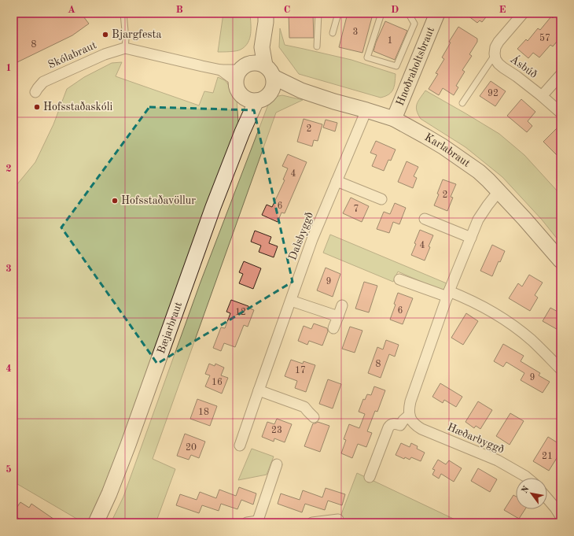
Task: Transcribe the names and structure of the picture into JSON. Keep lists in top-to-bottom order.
{
  "streets": {
    "street": [
      "Skólabraut",
      "Hnoðraholtsbraut",
      "Ásbúð",
      "Karlabraut",
      "Dalsbyggð",
      "Bæjarbraut",
      "Hæðarbyggð"
    ]
  },
  "crossings": [
    ["Hnoðraholtsbraut", "Karlabraut"],
    ["Karlabraut", "Dalsbyggð"],
    ["Karlabraut", "Bæjarbraut"]
  ],
  "places": ["Bjargfesta", "Hofsstaðaskóli", "Hofsstaðavöllur"],
  "house_numbers": [
    "3",
    "57",
    "1",
    "8",
    "92",
    "2",
    "4",
    "2",
    "6",
    "7",
    "4",
    "9",
    "6",
    "12",
    "8",
    "17",
    "9",
    "16",
    "18",
    "23",
    "20",
    "21"
  ],
  "north": "top left",
  "grid": {
    "columns": [
      "A",
      "B",
      "C",
      "D",
      "E"
    ],
    "rows": [
      "1",
      "2",
      "3",
      "4",
      "5"
    ]
  }
}
